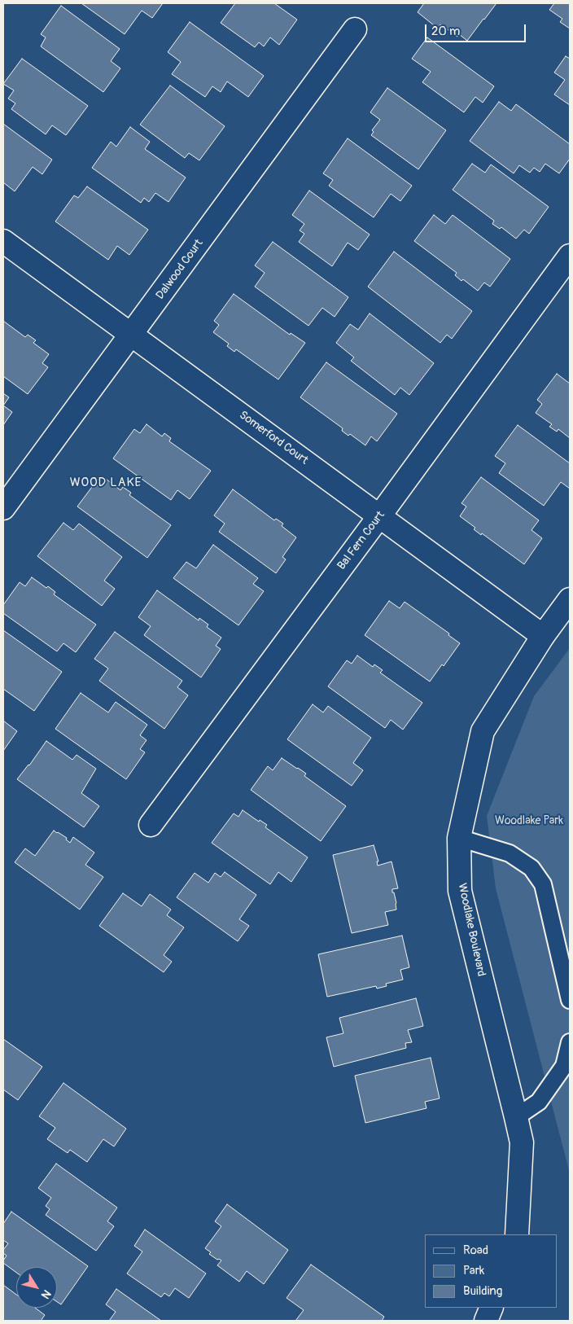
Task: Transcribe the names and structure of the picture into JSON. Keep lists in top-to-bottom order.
{
  "streets": {
    "street": [
      "Dalwood Court",
      "Somerford Court",
      "Bal Fern Court",
      "Woodlake Boulevard"
    ]
  },
  "crossings": [
    ["Dalwood Court", "Somerford Court"],
    ["Somerford Court", "Bal Fern Court"],
    ["Somerford Court", "Woodlake Boulevard"]
  ],
  "districts": ["WOOD LAKE"],
  "parks": ["Woodlake Park"],
  "legend": ["Road", "Park", "Building"],
  "scale_bar": "20 m",
  "north": "bottom right"
}
